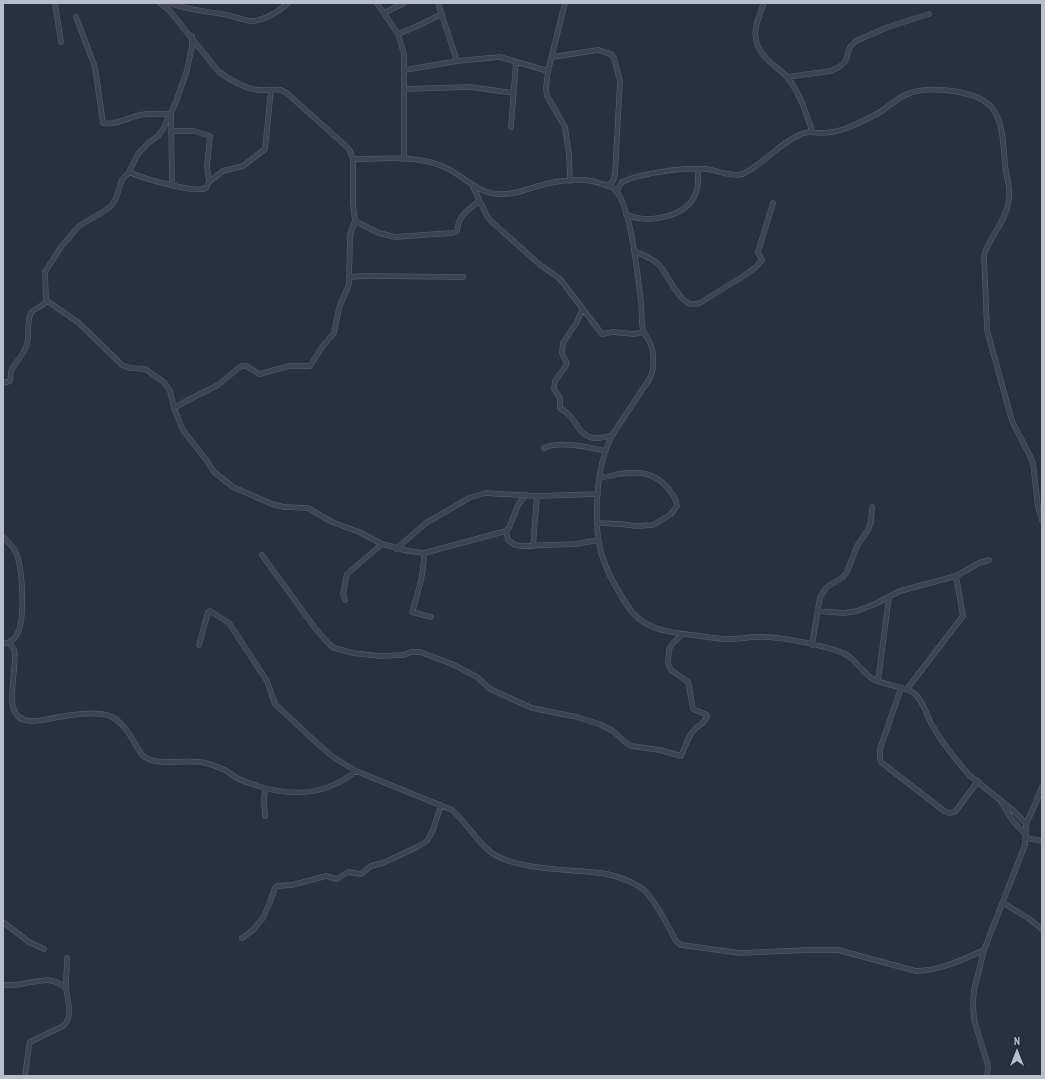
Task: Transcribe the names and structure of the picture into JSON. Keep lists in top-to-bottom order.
{
  "north": "top"
}
